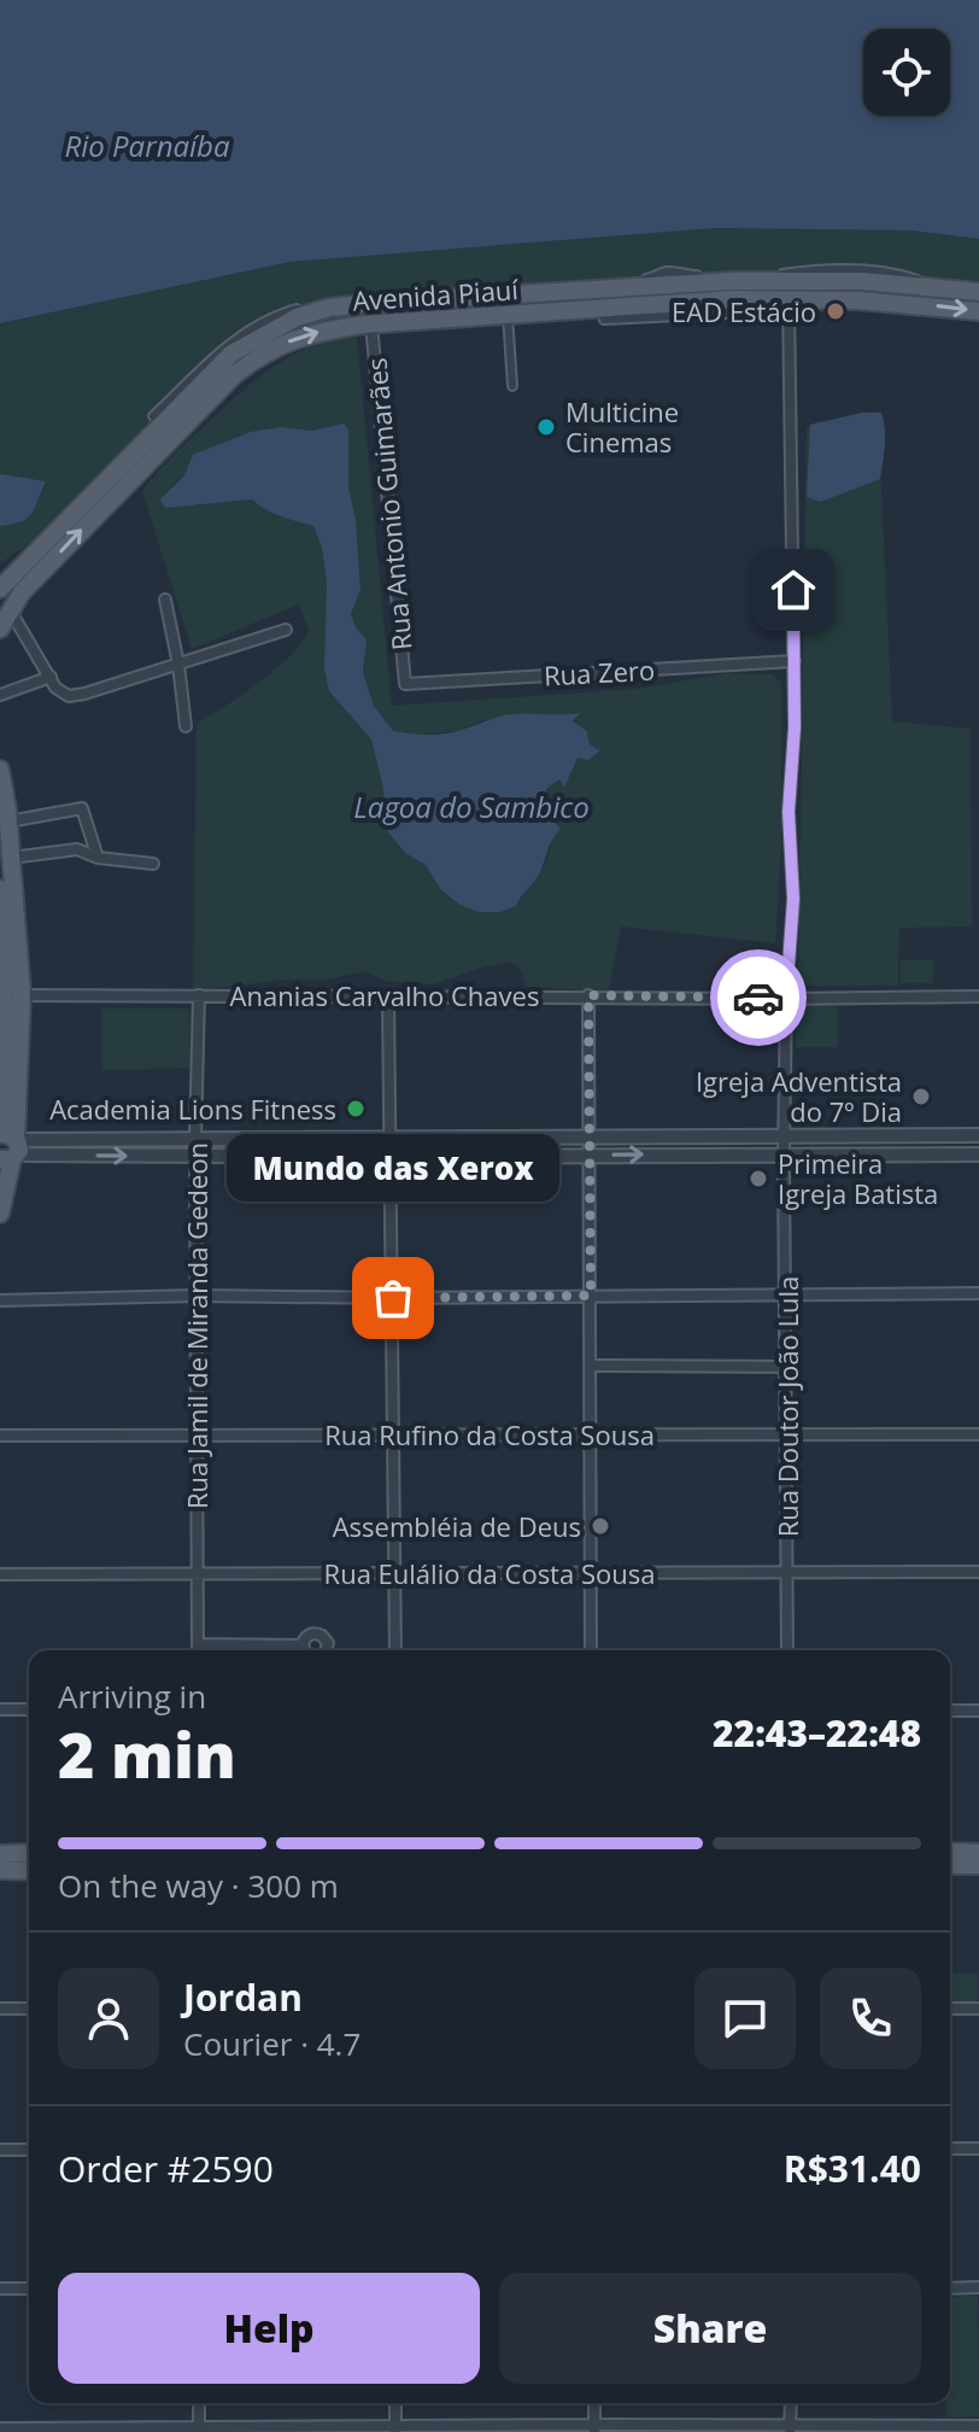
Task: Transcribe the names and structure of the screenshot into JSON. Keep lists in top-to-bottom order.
{
  "streets": {
    "main road": ["Avenida Piauí"],
    "street": [
      "Rua Antonio Guimarães",
      "Rua Zero",
      "Ananias Carvalho Chaves",
      "Rua Jamil de Miranda Gedeon",
      "Rua Doutor João Lula",
      "Rua Rufino da Costa Sousa",
      "Rua Eulálio da Costa Sousa"
    ]
  },
  "crossings": [
    ["Avenida Piauí", "Rua Antonio Guimarães"],
    ["Rua Antonio Guimarães", "Rua Zero"],
    ["Ananias Carvalho Chaves", "Rua Jamil de Miranda Gedeon"],
    ["Rua Jamil de Miranda Gedeon", "Rua Rufino da Costa Sousa"],
    ["Rua Jamil de Miranda Gedeon", "Rua Eulálio da Costa Sousa"],
    ["Rua Doutor João Lula", "Rua Rufino da Costa Sousa"],
    ["Rua Doutor João Lula", "Rua Eulálio da Costa Sousa"]
  ],
  "water": ["Rio Parnaíba", "Lagoa do Sambico"],
  "places": [
    "EAD Estácio",
    "Multicine Cinemas",
    "Igreja Adventista do 7º Dia",
    "Academia Lions Fitness",
    "Primeira Igreja Batista",
    "Mundo das Xerox",
    "Assembléia de Deus"
  ],
  "page": {
    "bubble": "Mundo das Xerox",
    "heading": ["2 min", "Arriving in", "22:43–22:48"],
    "panel": [
      "Jordan",
      "Courier · 4.7",
      "Order #2590",
      "R$31.40"
    ],
    "bar": "On the way · 300 m",
    "buttons": ["Help", "Share"]
  }
}
